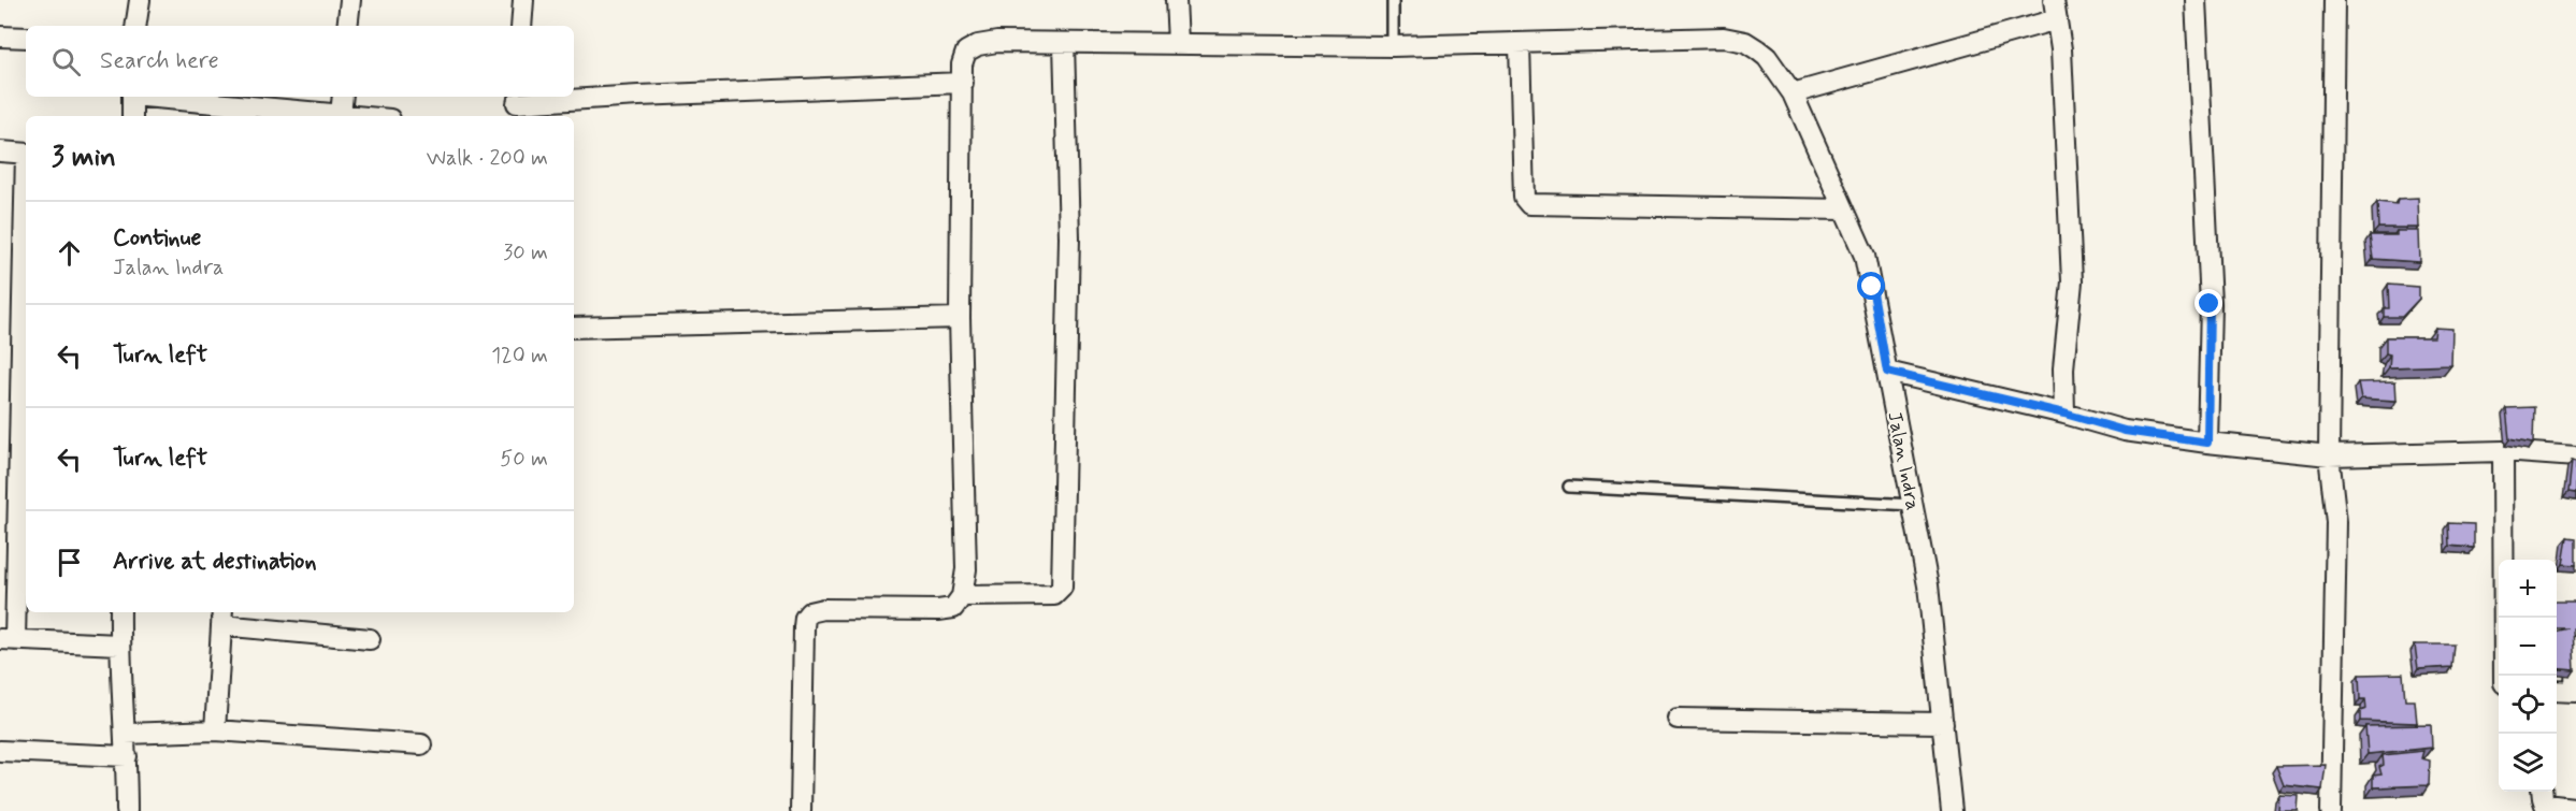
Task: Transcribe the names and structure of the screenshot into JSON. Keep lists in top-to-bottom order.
{
  "streets": {
    "street": ["Jalan Indra"]
  },
  "page": {
    "search": "Search here",
    "heading": ["3 min", "Walk · 200 m"],
    "list": [
      ["Continue", "Jalan Indra", "30 m"],
      ["Turn left", "120 m"],
      ["Turn left", "50 m"],
      "Arrive at destination"
    ],
    "map_buttons": ["+", "−"]
  }
}
